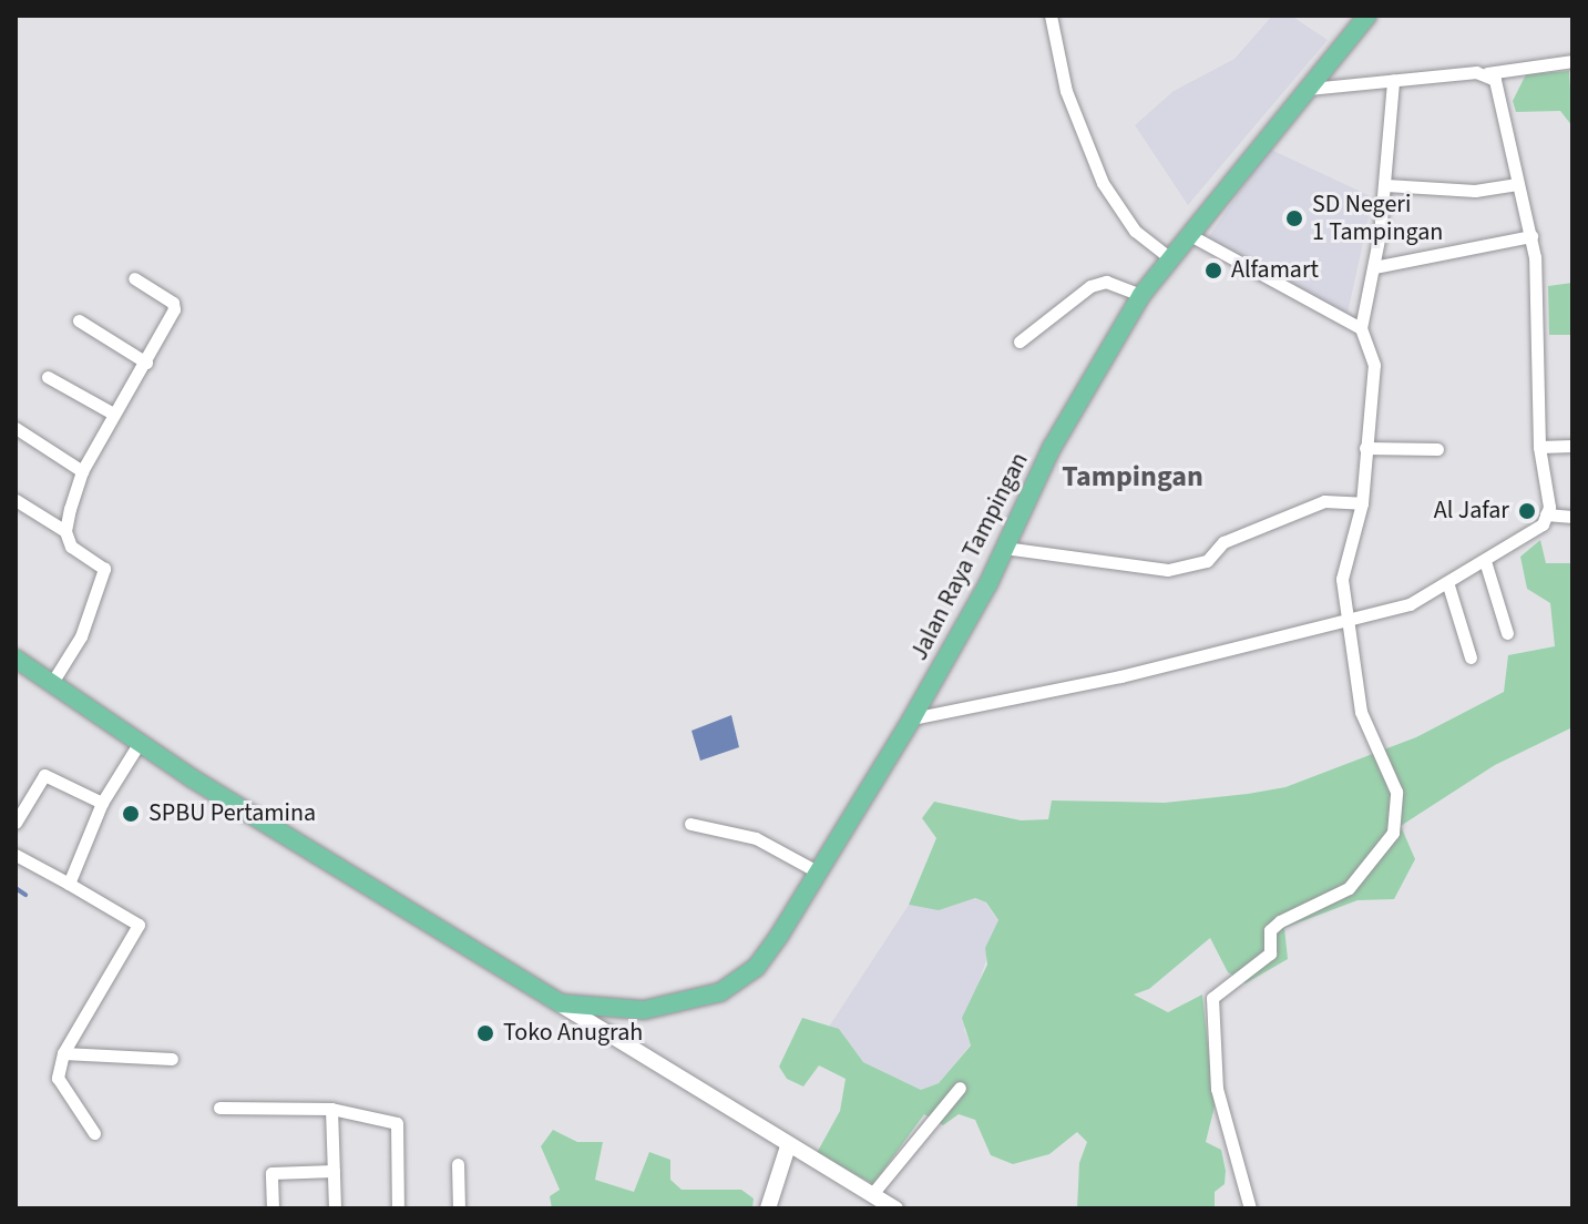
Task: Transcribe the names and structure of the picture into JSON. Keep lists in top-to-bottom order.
{
  "streets": {
    "main road": ["Jalan Raya Tampingan"]
  },
  "districts": ["Tampingan"],
  "places": [
    "SD Negeri 1 Tampingan",
    "Alfamart",
    "Al Jafar",
    "SPBU Pertamina",
    "Toko Anugrah"
  ]
}
